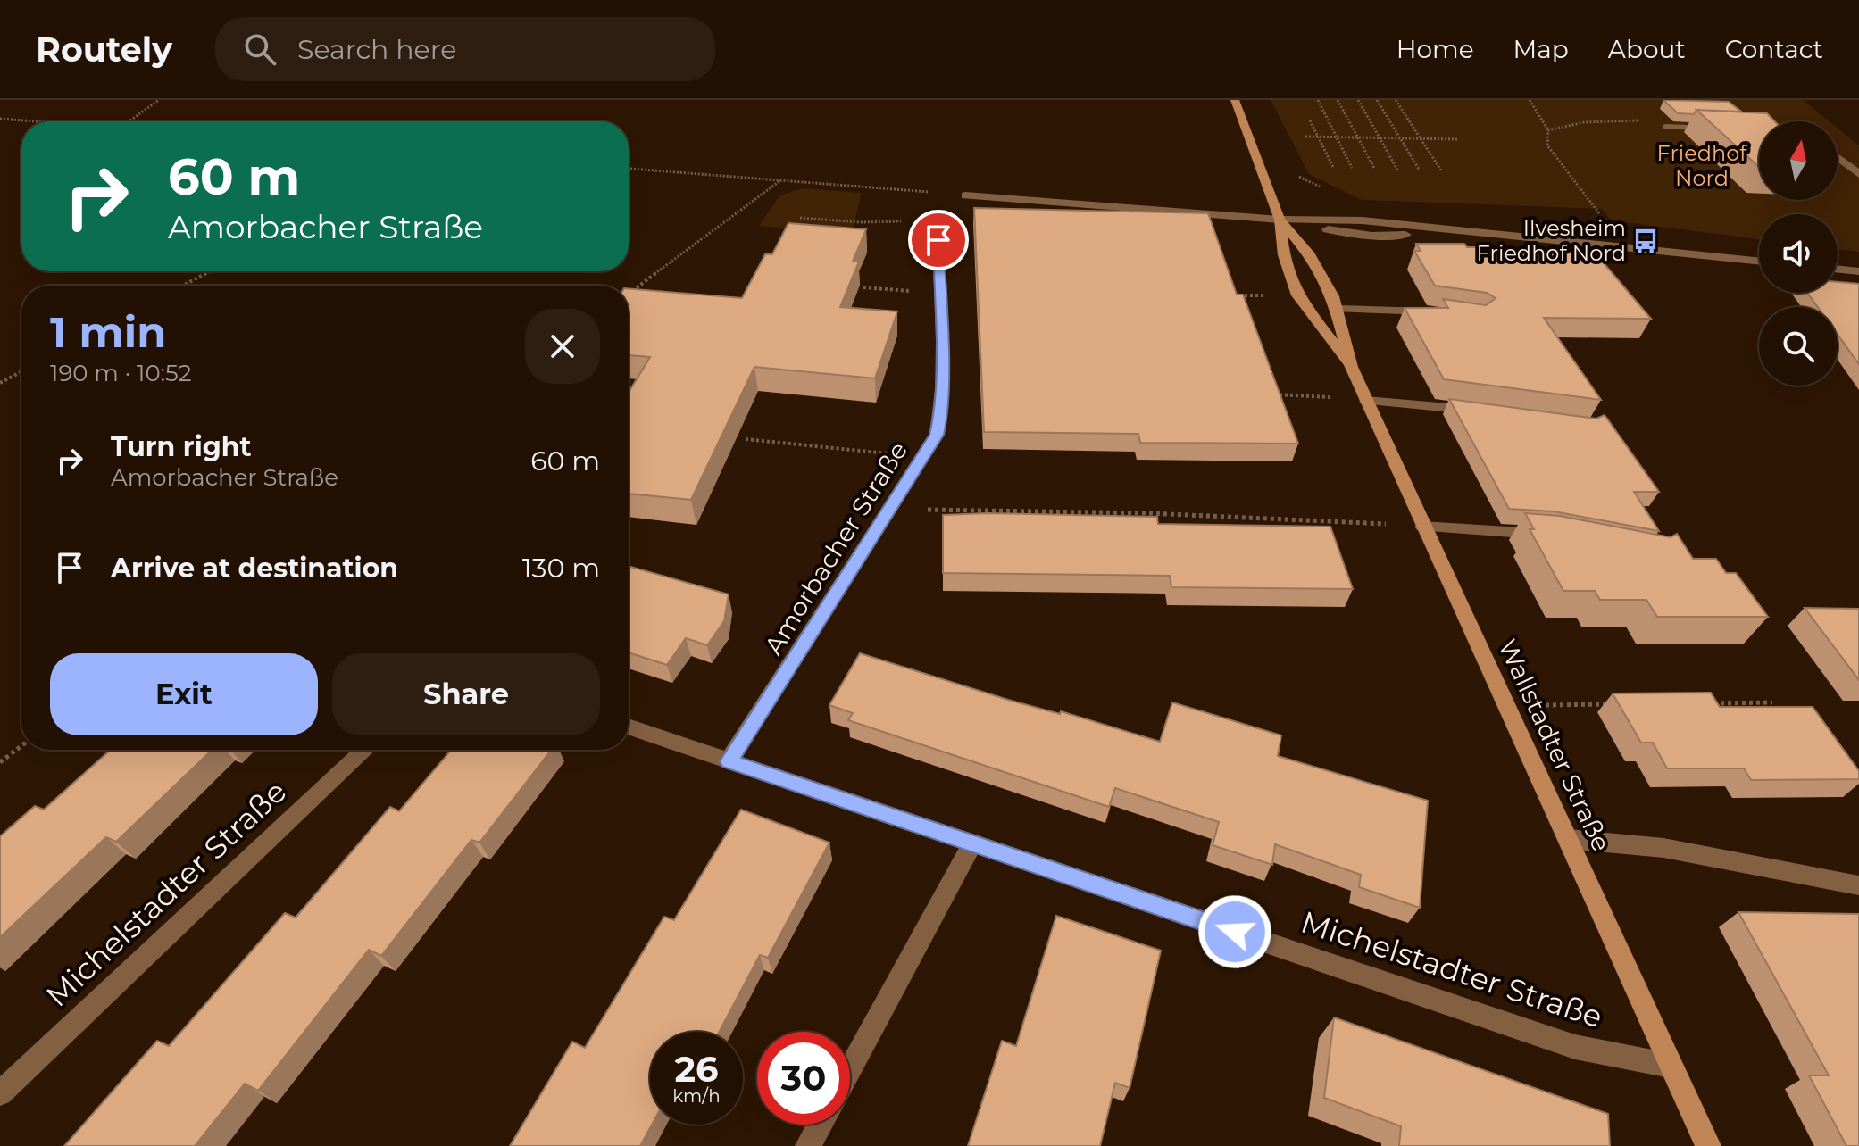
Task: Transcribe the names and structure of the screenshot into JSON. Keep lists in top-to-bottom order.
{
  "streets": {
    "main road": ["Wallstadter Straße"],
    "street": ["Amorbacher Straße", "Michelstadter Straße"]
  },
  "crossings": [
    ["Amorbacher Straße", "Michelstadter Straße"],
    ["Wallstadter Straße", "Michelstadter Straße"]
  ],
  "parks": ["Friedhof Nord"],
  "places": {
    "bus stop": ["Ilvesheim Friedhof Nord"]
  },
  "north": "top",
  "page": {
    "header": "Routely",
    "search": "Search here",
    "nav": [
      "Home",
      "Map",
      "About",
      "Contact"
    ],
    "turn": ["60 m", "Amorbacher Straße"],
    "heading": ["1 min", "190 m · 10:52"],
    "list": [
      {
        "name": "Turn right",
        "note": "Amorbacher Straße",
        "value": "60 m"
      },
      {
        "name": "Arrive at destination",
        "value": "130 m"
      }
    ],
    "buttons": ["Exit", "Share"],
    "speed": "26 km/h",
    "limit": "30"
  }
}
